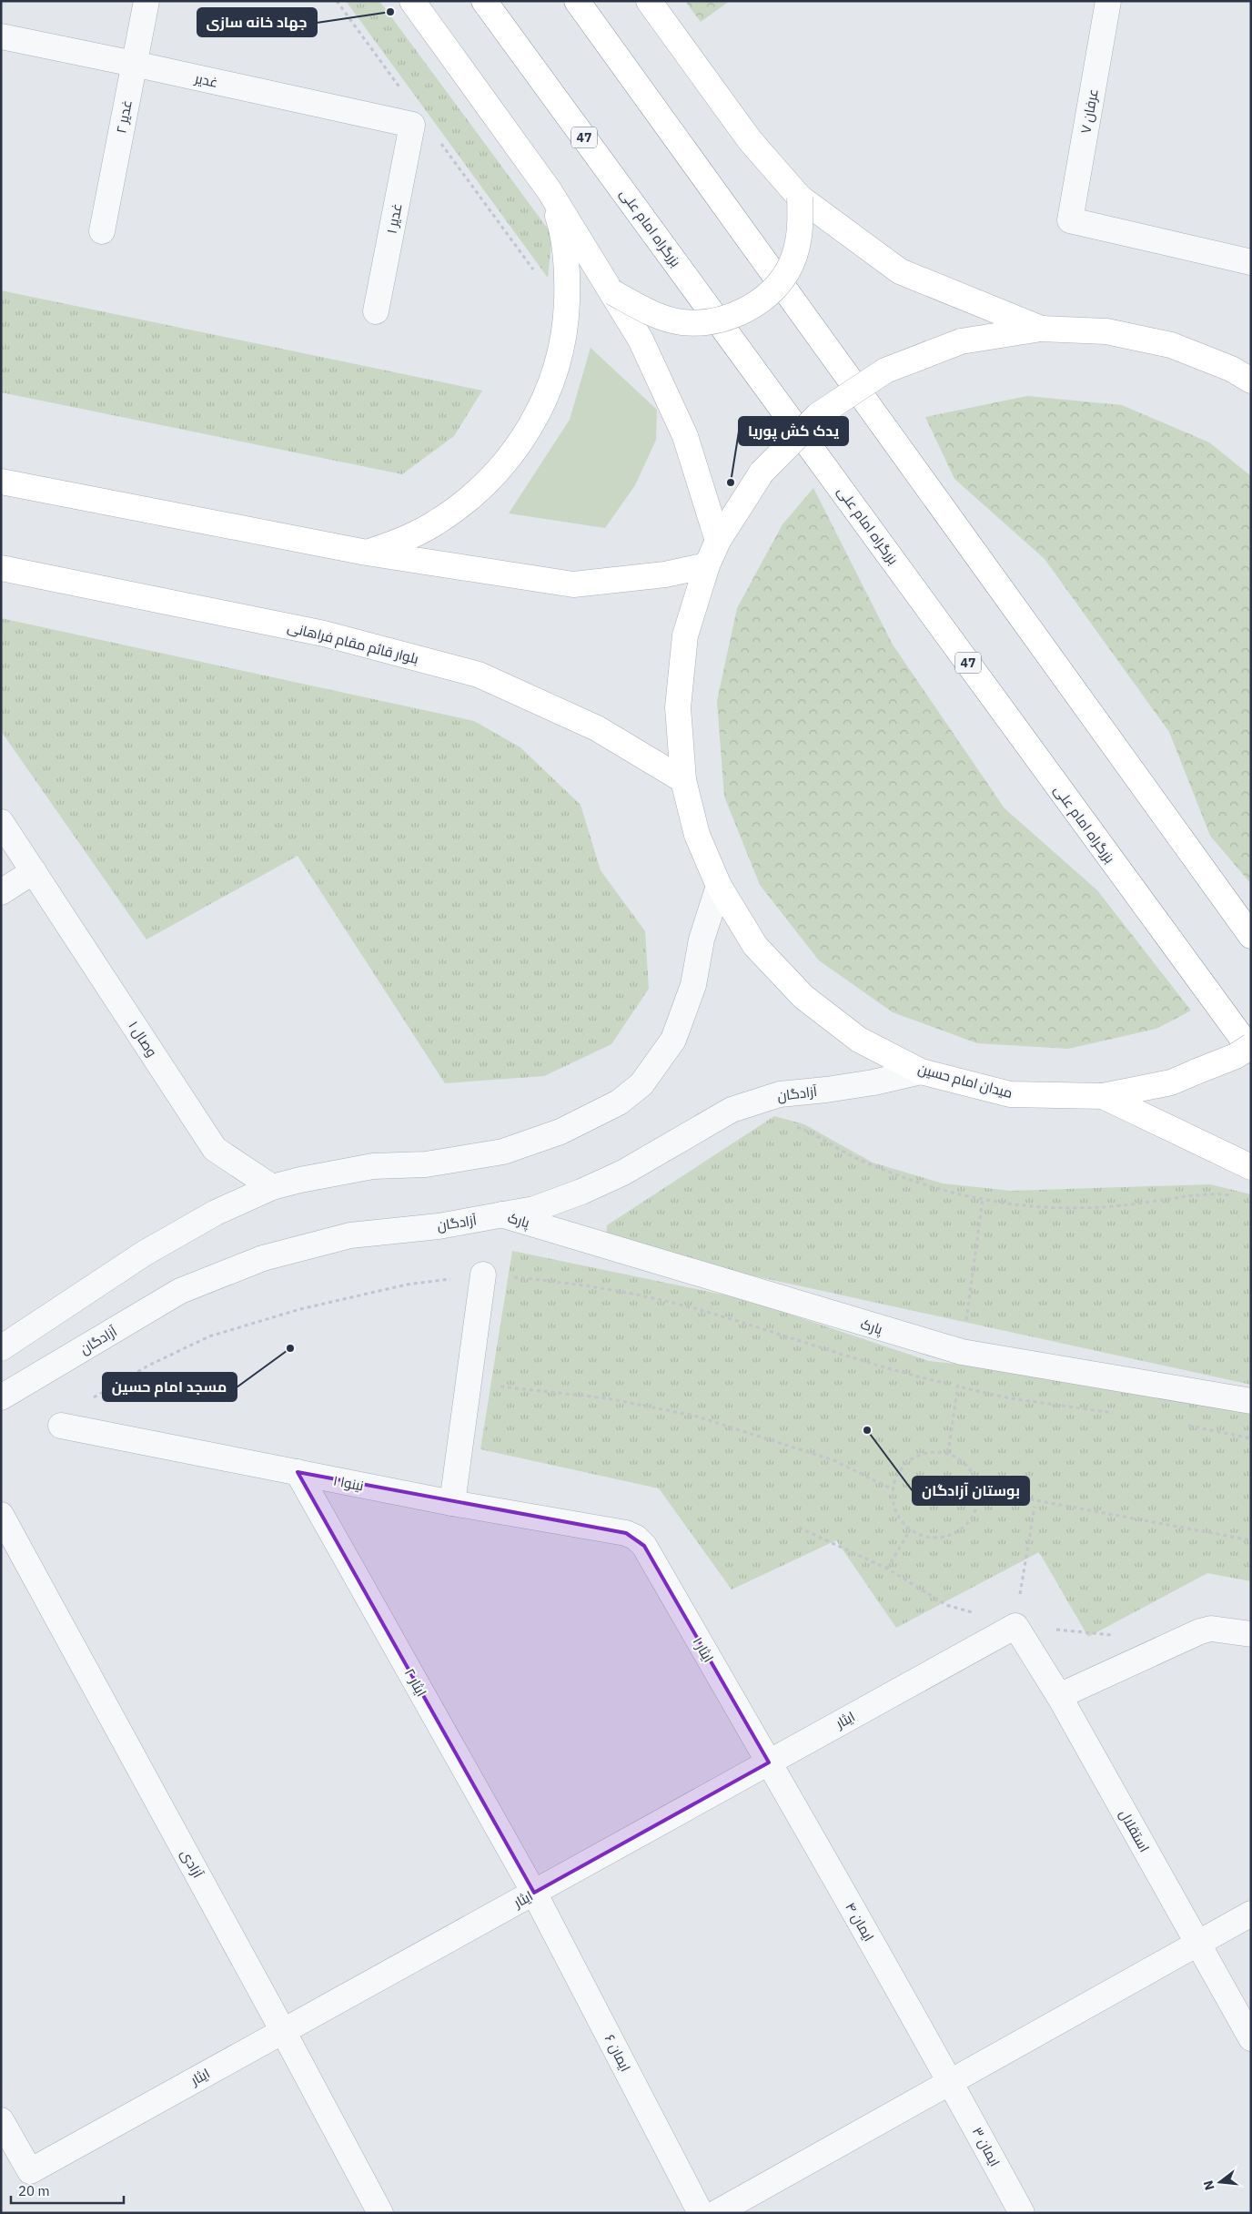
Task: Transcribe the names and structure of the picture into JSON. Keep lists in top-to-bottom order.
{
  "streets": {
    "main road": [
      "47",
      "بزرگراه امام علی",
      "بلوار قائم مقام فراهانی",
      "میدان امام حسین"
    ],
    "street": [
      "غدیر",
      "عرفان ۷",
      "غدیر ۲",
      "غدیر ۱",
      "وصال ۱",
      "آزادگان",
      "پارک",
      "نینوا ۱",
      "ایثار ۱",
      "ایثار ۲",
      "ایثار",
      "استقلال",
      "آزادی",
      "ایمان ۴",
      "ایمان ۶",
      "ایمان ۳"
    ]
  },
  "crossings": [
    ["غدیر", "غدیر ۲"],
    ["غدیر", "غدیر ۱"],
    ["بلوار قائم مقام فراهانی", "میدان امام حسین"],
    ["میدان امام حسین", "آزادگان"],
    ["آزادگان", "پارک"],
    ["نینوا ۱", "ایثار ۱"],
    ["نینوا ۱", "ایثار ۲"],
    ["ایثار ۱", "ایثار"],
    ["ایثار ۱", "ایمان ۴"],
    ["ایثار ۲", "ایثار"],
    ["ایثار ۲", "ایمان ۶"],
    ["ایثار", "استقلال"],
    ["ایثار", "آزادی"],
    ["ایثار", "ایمان ۴"],
    ["ایثار", "ایمان ۶"],
    ["ایمان ۴", "ایمان ۳"]
  ],
  "places": [
    "جهاد خانه سازی",
    "یدک کش پوریا",
    "مسجد امام حسین",
    "بوستان آزادگان"
  ],
  "scale_bar": "20 m",
  "north": "left"
}
